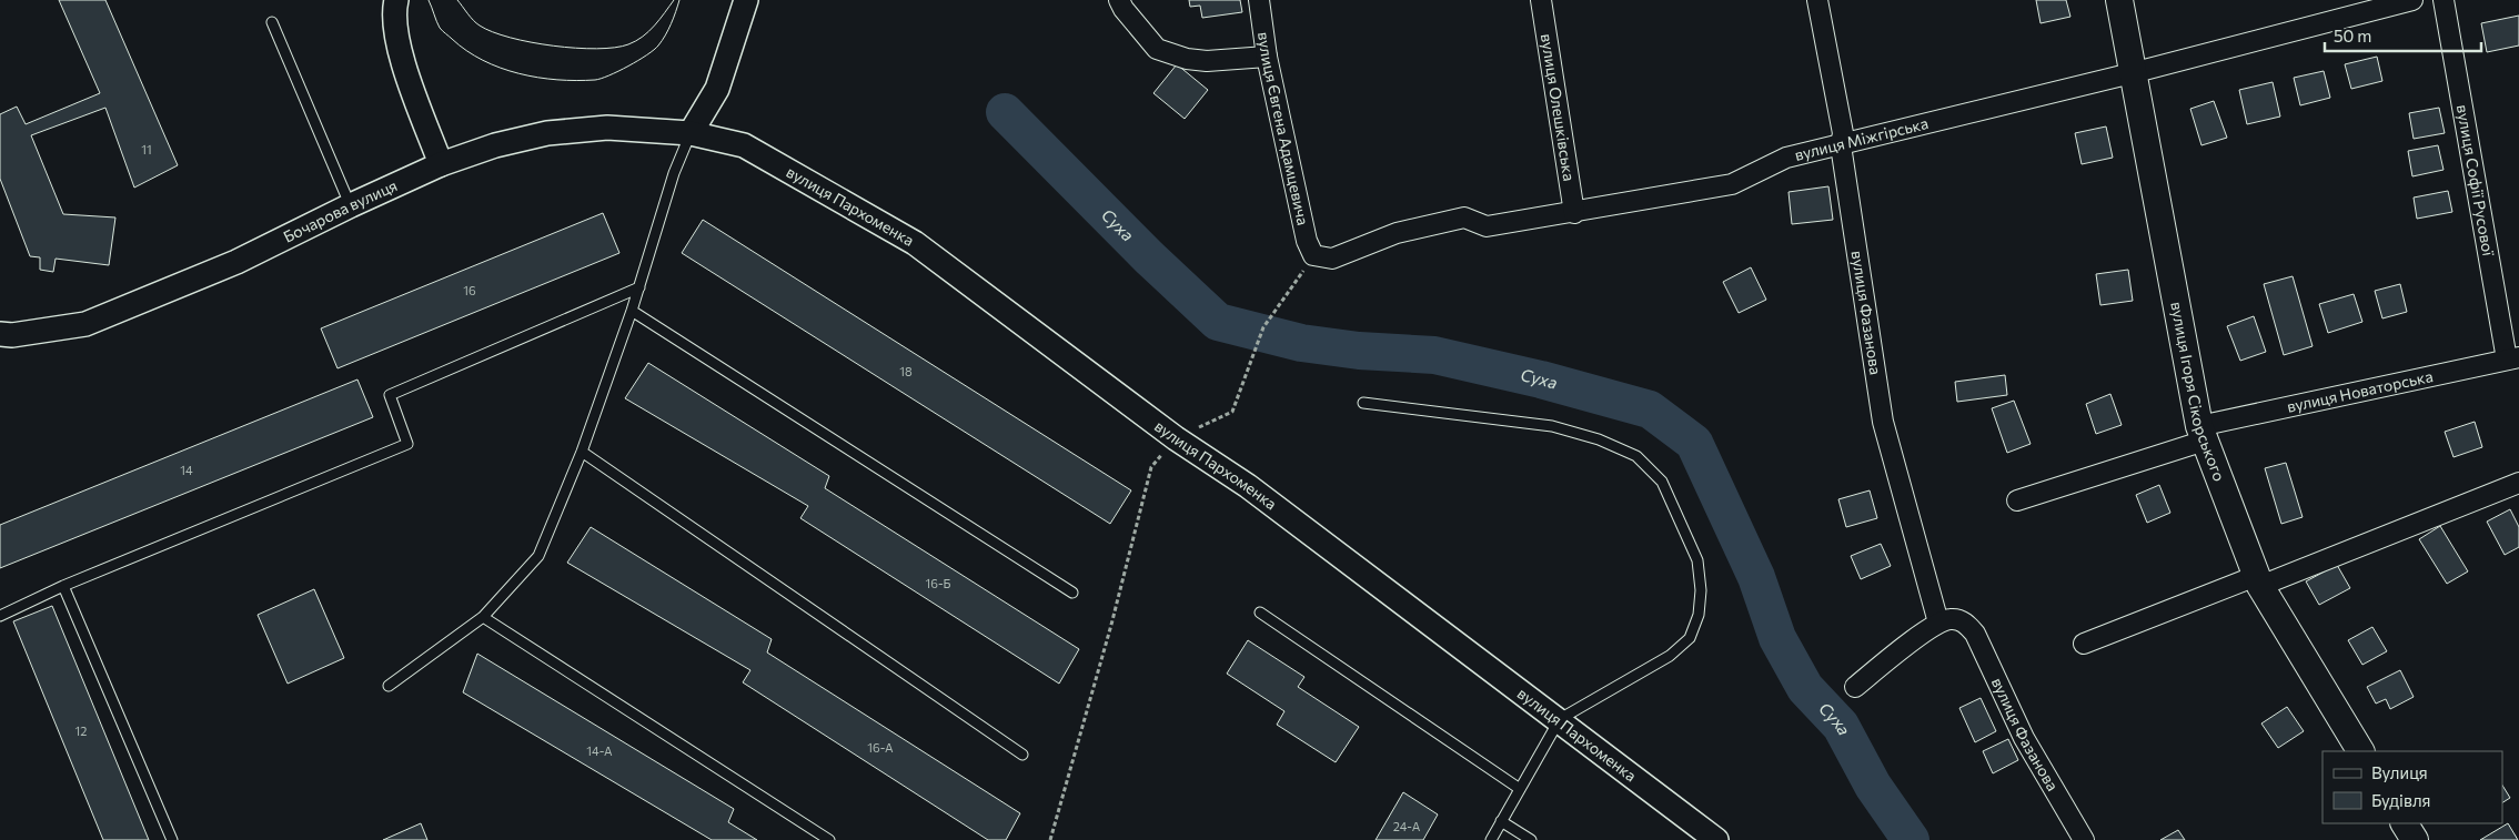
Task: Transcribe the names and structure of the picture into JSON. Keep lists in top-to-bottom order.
{
  "streets": {
    "main road": ["вулиця Ігоря Сікорського"],
    "street": [
      "вулиця Олешківська",
      "вулиця Євгена Адамцевича",
      "вулиця Міжгірська",
      "вулиця Софії Русової",
      "вулиця Пархоменка",
      "Бочарова вулиця",
      "вулиця Фазанова",
      "вулиця Новаторська"
    ]
  },
  "crossings": [
    ["вулиця Олешківська", "вулиця Міжгірська"],
    ["вулиця Євгена Адамцевича", "вулиця Міжгірська"],
    ["вулиця Міжгірська", "вулиця Фазанова"],
    ["вулиця Міжгірська", "вулиця Ігоря Сікорського"],
    ["вулиця Софії Русової", "вулиця Новаторська"],
    ["вулиця Пархоменка", "Бочарова вулиця"],
    ["вулиця Ігоря Сікорського", "вулиця Новаторська"]
  ],
  "water": ["Суха"],
  "house_numbers": [
    "11",
    "16",
    "18",
    "14",
    "16-Б",
    "12",
    "16-А",
    "14-А",
    "24-А"
  ],
  "legend": ["Вулиця", "Будівля"],
  "scale_bar": "50 m"
}
